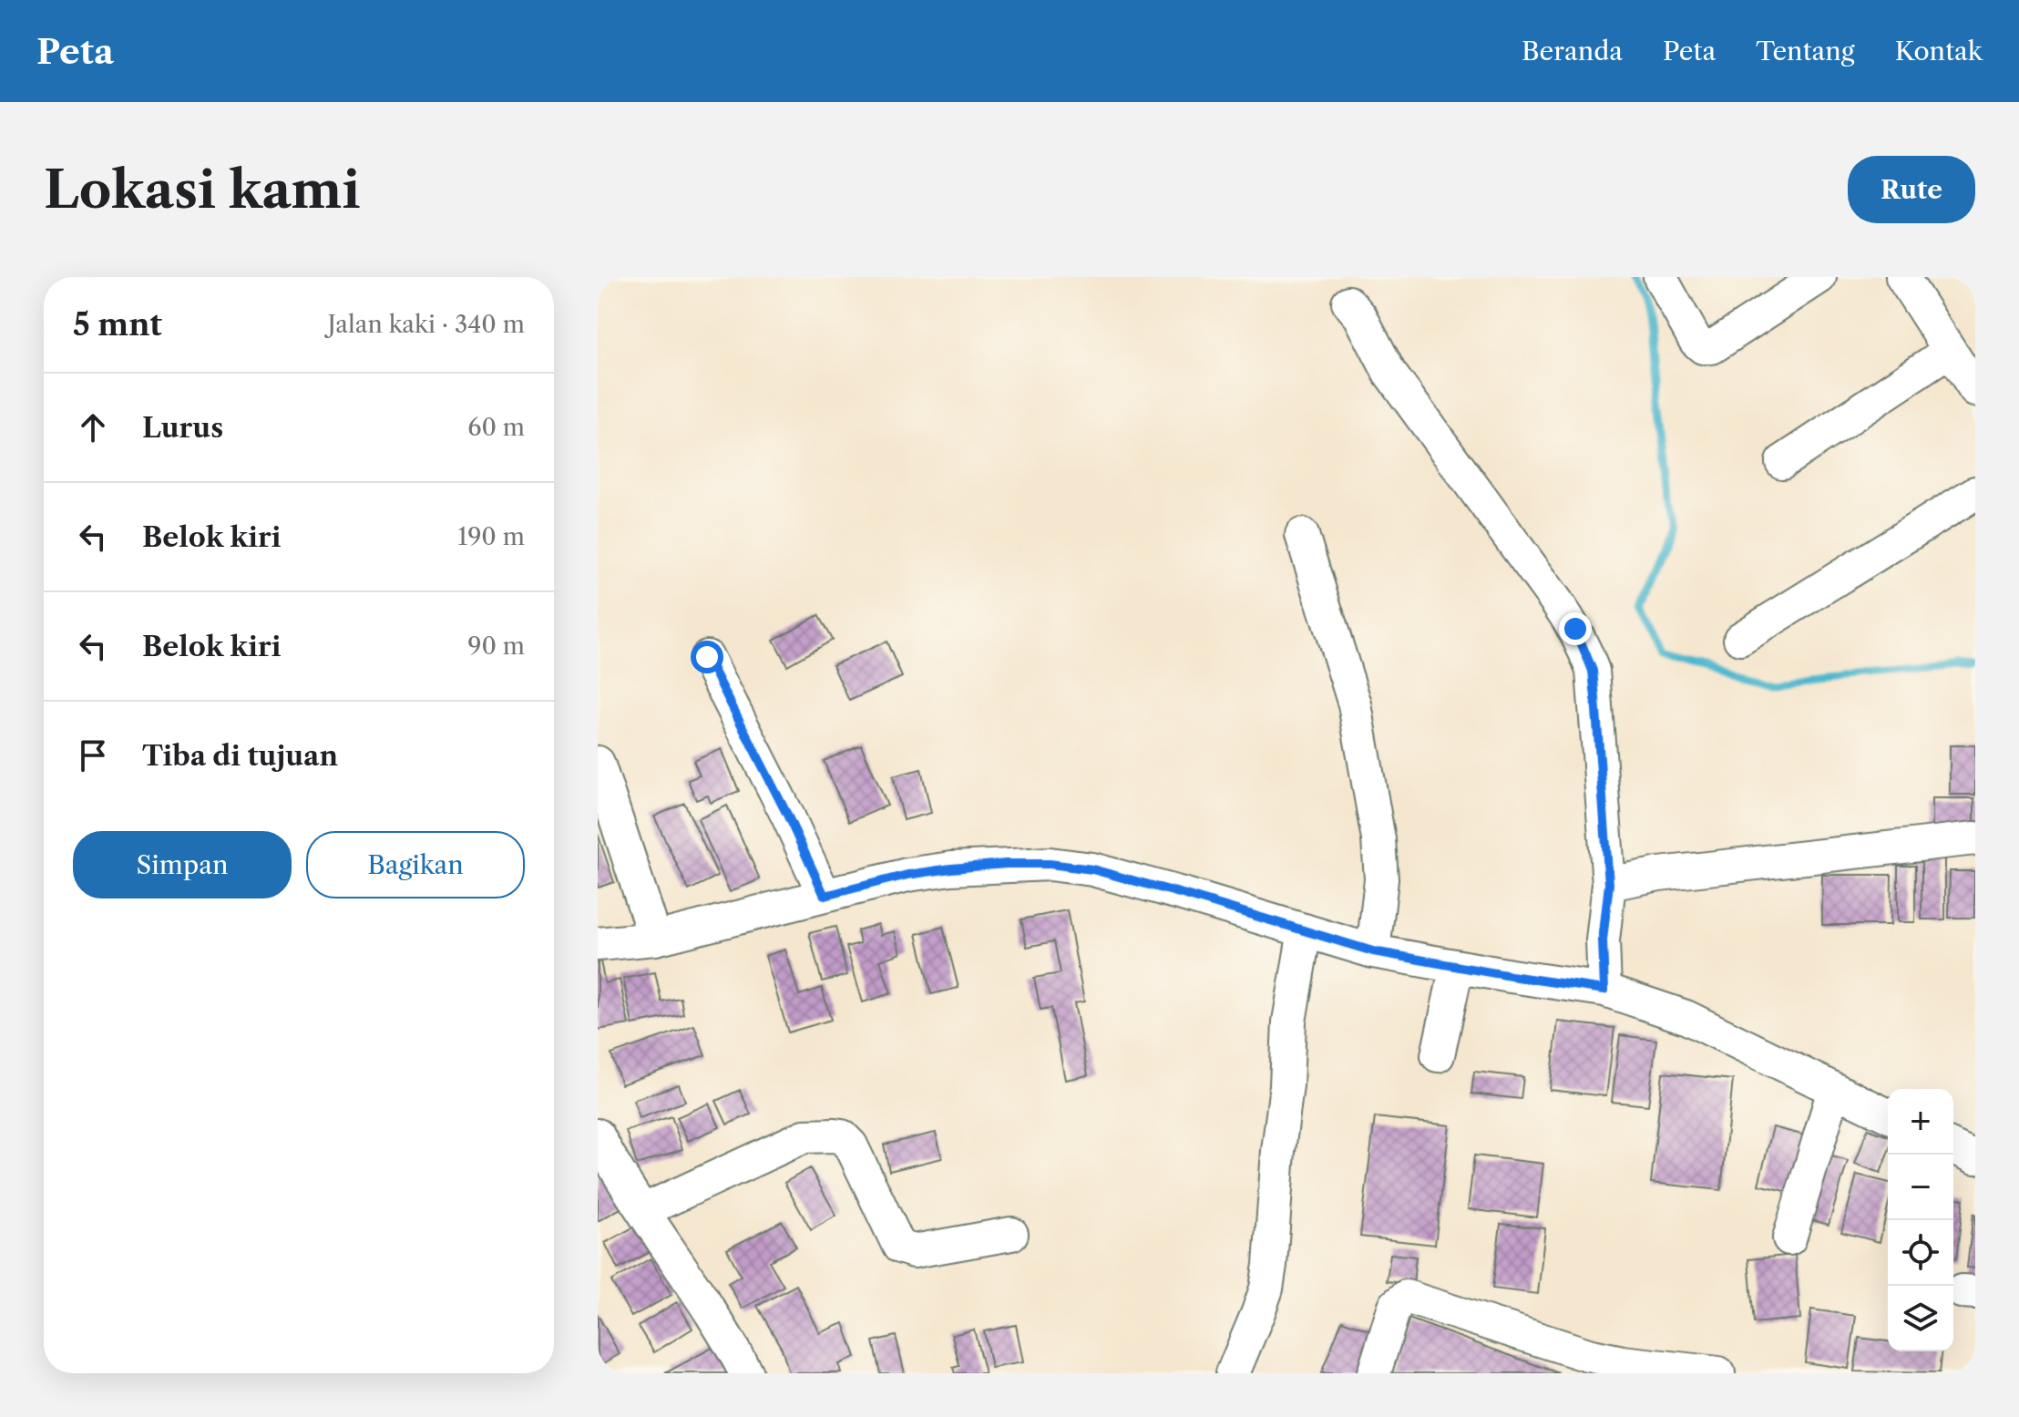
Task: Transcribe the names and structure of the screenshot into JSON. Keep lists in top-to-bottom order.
{
  "page": {
    "header": "Peta",
    "nav": [
      "Beranda",
      "Peta",
      "Tentang",
      "Kontak"
    ],
    "buttons": [
      "Rute",
      ["Simpan", "Bagikan"]
    ],
    "title": "Lokasi kami",
    "heading": ["5 mnt", "Jalan kaki · 340 m"],
    "list": [
      ["Lurus", "60 m"],
      ["Belok kiri", "190 m"],
      ["Belok kiri", "90 m"],
      "Tiba di tujuan"
    ],
    "map_buttons": ["+", "−"]
  }
}
